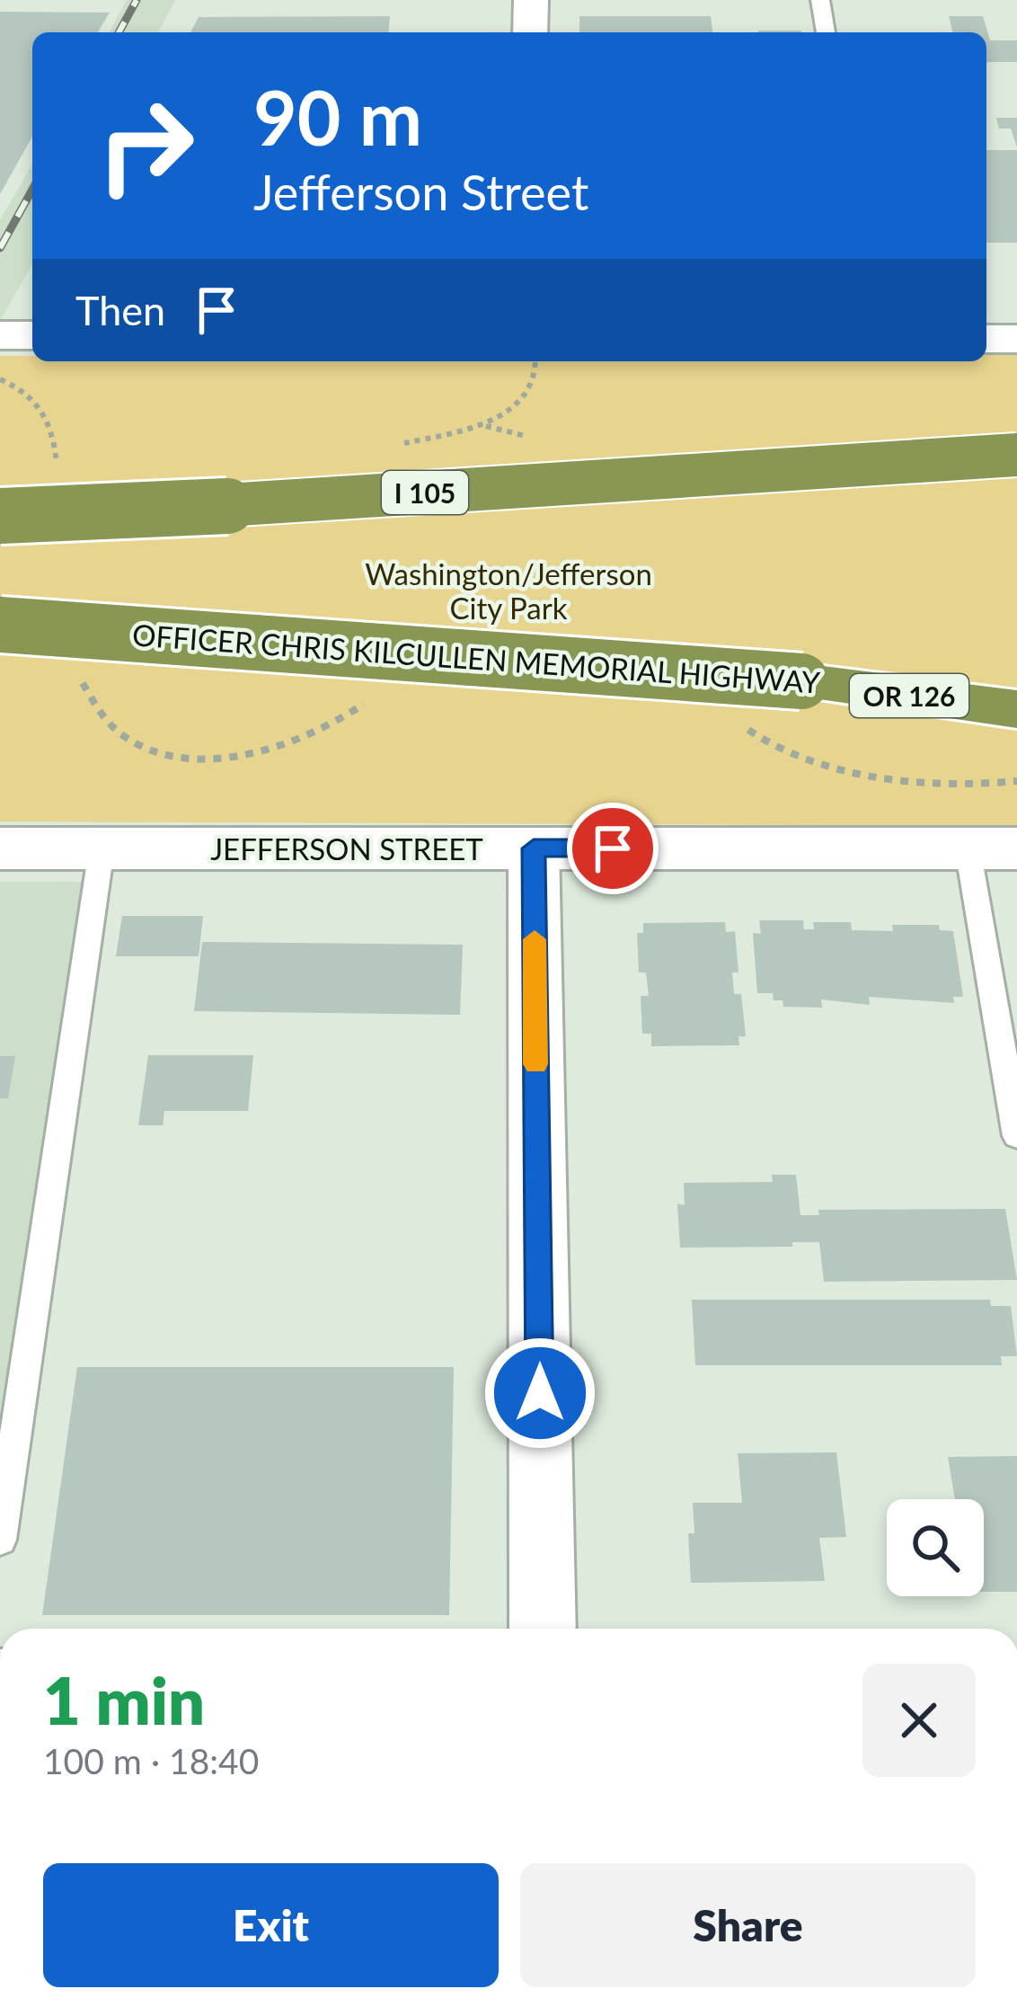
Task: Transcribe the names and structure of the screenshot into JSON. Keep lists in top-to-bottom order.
{
  "streets": {
    "highway": ["I 105", "OFFICER CHRIS KILCULLEN MEMORIAL HIGHWAY", "OR 126"],
    "street": ["JEFFERSON STREET"]
  },
  "crossings": [
    ["OFFICER CHRIS KILCULLEN MEMORIAL HIGHWAY", "OR 126"]
  ],
  "parks": ["Washington/Jefferson City Park"],
  "page": {
    "turn": ["90 m", "Jefferson Street"],
    "then": "Then",
    "heading": ["1 min", "100 m · 18:40"],
    "buttons": ["Exit", "Share"]
  }
}
